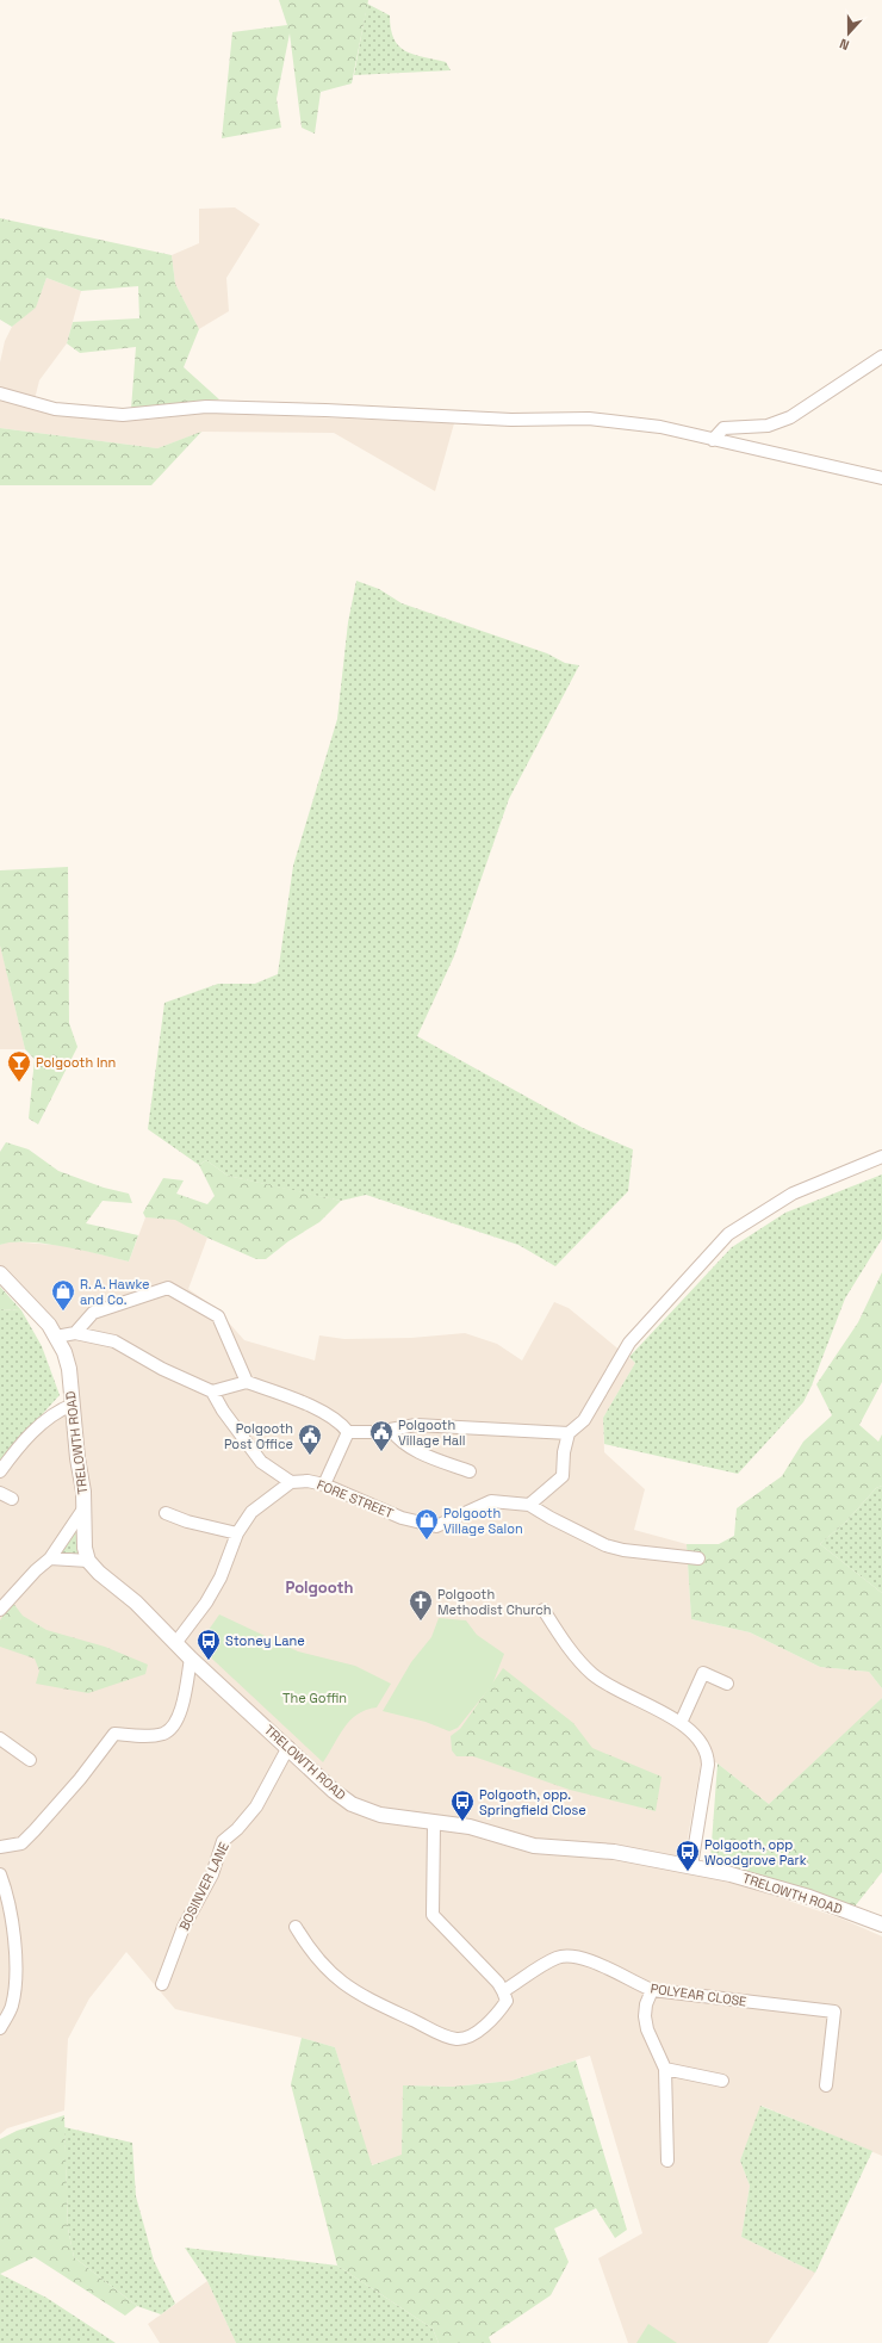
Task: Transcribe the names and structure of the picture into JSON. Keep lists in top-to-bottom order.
{
  "streets": {
    "street": [
      "TRELOWTH ROAD",
      "FORE STREET",
      "BOSINVER LANE",
      "POLYEAR CLOSE"
    ]
  },
  "crossings": [
    ["TRELOWTH ROAD", "BOSINVER LANE"]
  ],
  "districts": ["Polgooth"],
  "parks": ["The Goffin"],
  "places": {
    "bar": ["Polgooth Inn"],
    "shop": ["R. A. Hawke and Co.", "Polgooth Village Salon"],
    "public building": ["Polgooth Village Hall", "Polgooth Post Office"],
    "church": ["Polgooth Methodist Church"],
    "bus stop": ["Stoney Lane", "Polgooth, opp. Springfield Close", "Polgooth, opp Woodgrove Park"]
  },
  "north": "bottom"
}
